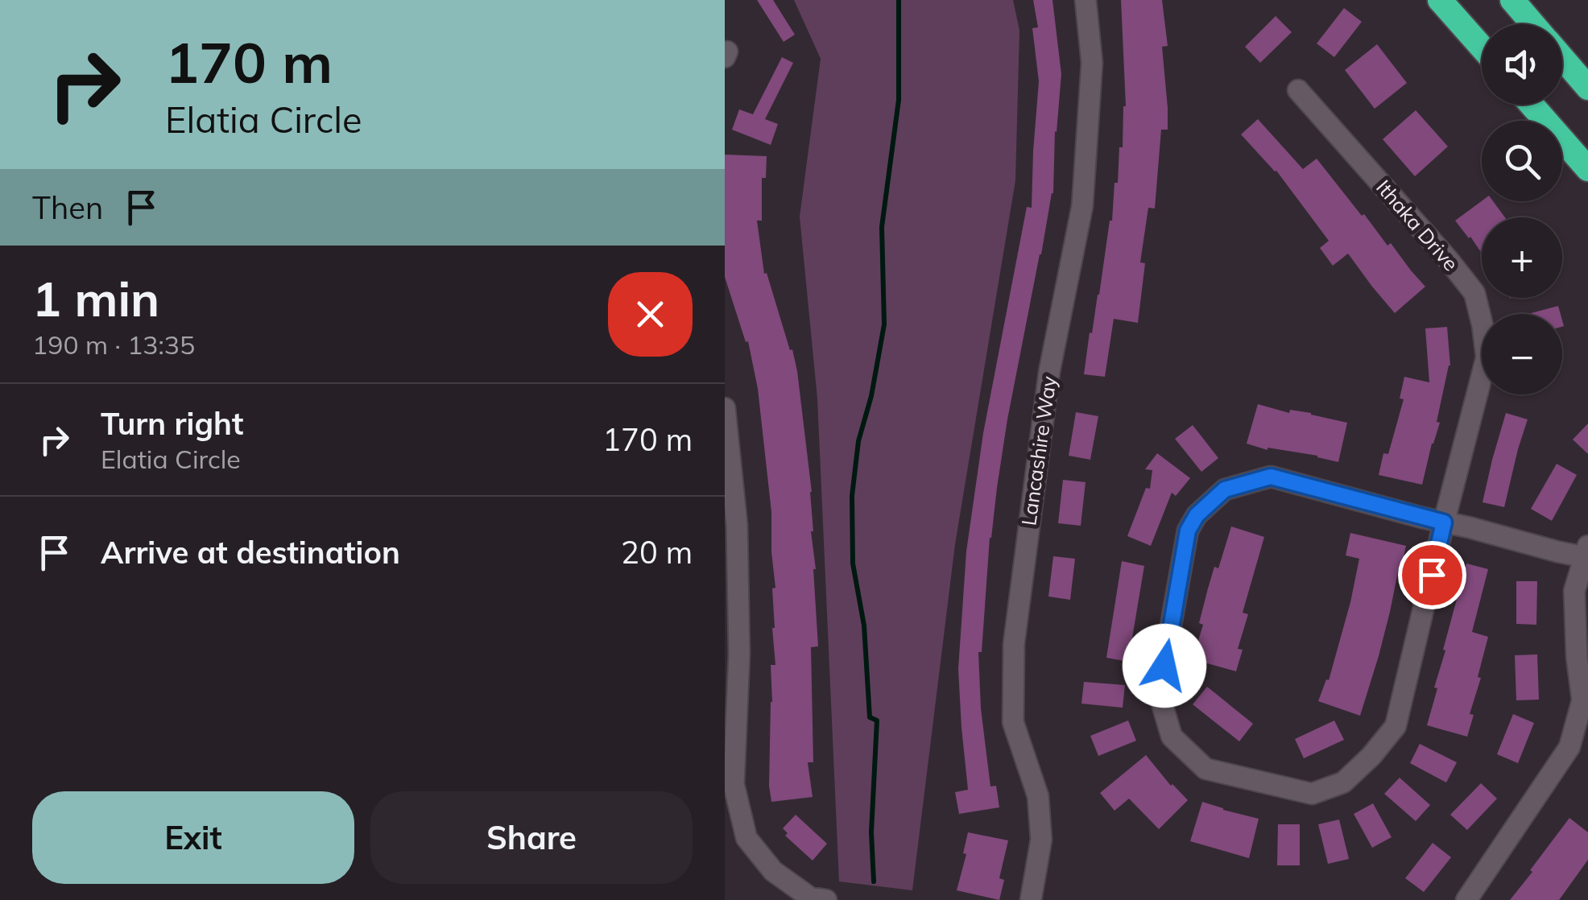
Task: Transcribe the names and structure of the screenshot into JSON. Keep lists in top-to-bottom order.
{
  "streets": {
    "street": ["Ithaka Drive", "Lancashire Way"]
  },
  "page": {
    "turn": ["170 m", "Elatia Circle"],
    "map_buttons": ["+", "−"],
    "then": "Then",
    "heading": ["1 min", "190 m · 13:35"],
    "list": [
      {
        "name": "Turn right",
        "note": "Elatia Circle",
        "value": "170 m"
      },
      {
        "name": "Arrive at destination",
        "value": "20 m"
      }
    ],
    "buttons": ["Exit", "Share"]
  }
}
